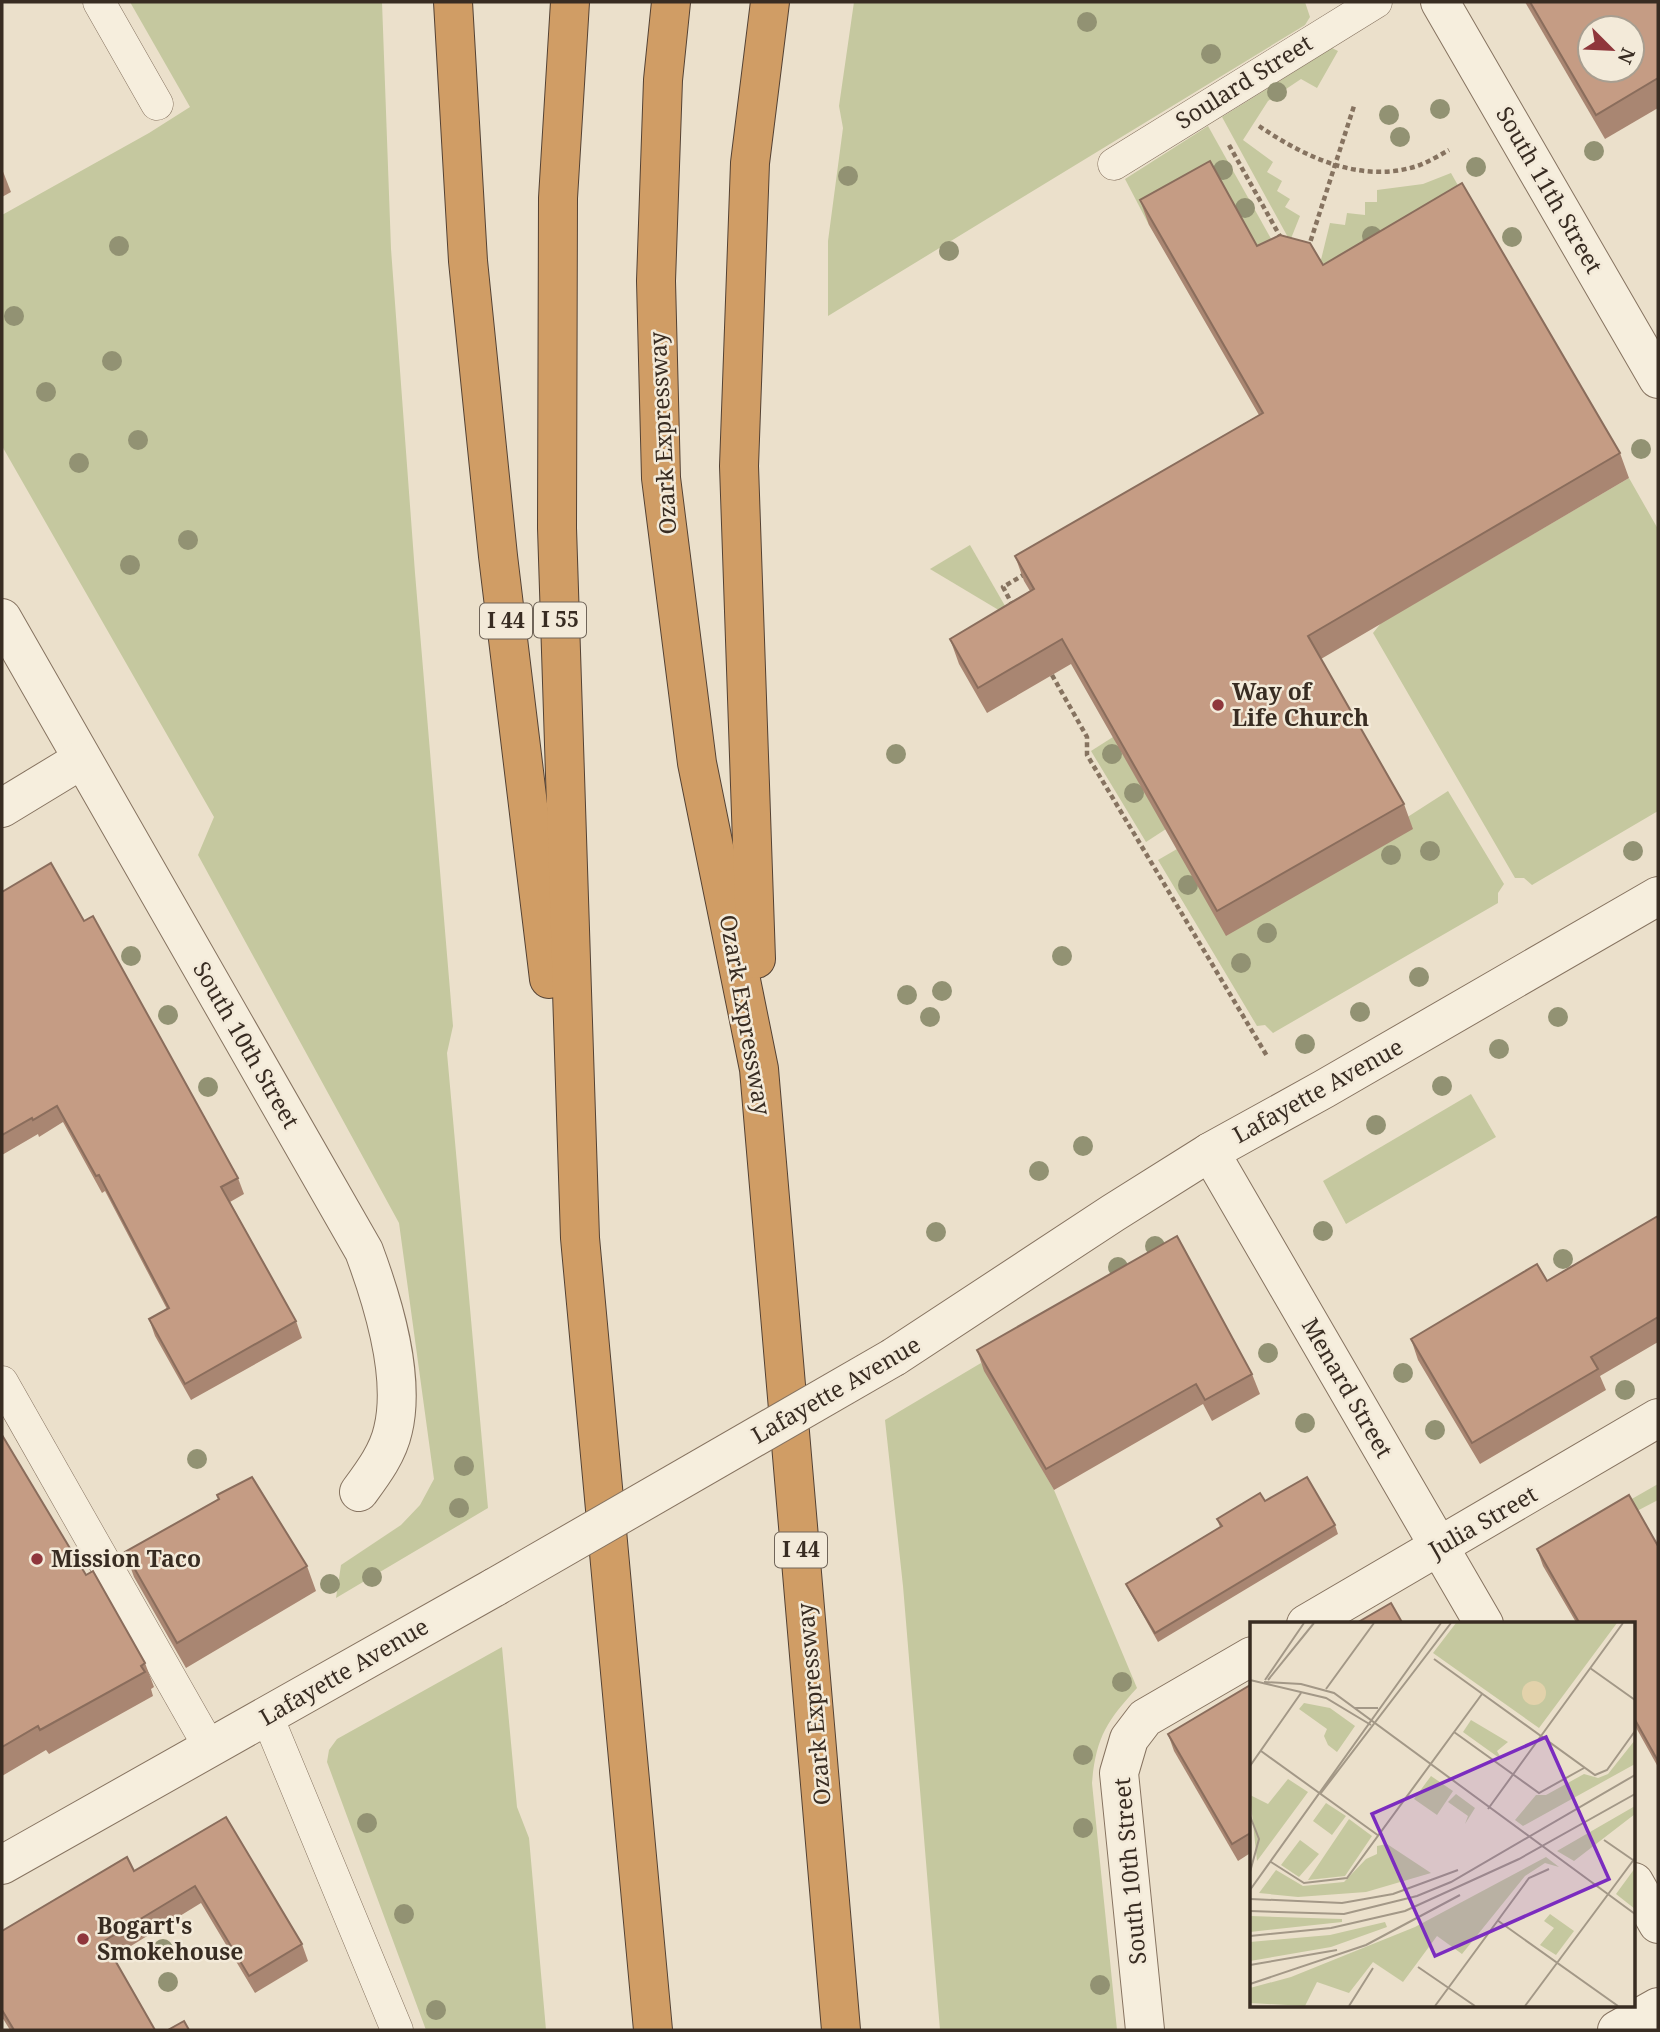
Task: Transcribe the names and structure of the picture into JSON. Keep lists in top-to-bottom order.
{
  "streets": {
    "highway": ["Ozark Expressway", "I 55", "I 44"],
    "street": [
      "South 11th Street",
      "South 10th Street",
      "Lafayette Avenue",
      "Menard Street",
      "Julia Street"
    ],
    "lane": ["Soulard Street"]
  },
  "crossings": [
    ["Ozark Expressway", "I 44"],
    ["I 55", "I 44"],
    ["Lafayette Avenue", "Menard Street"],
    ["Menard Street", "Julia Street"]
  ],
  "places": ["Way of Life Church", "Mission Taco", "Bogart's Smokehouse"],
  "north": "bottom right"
}
